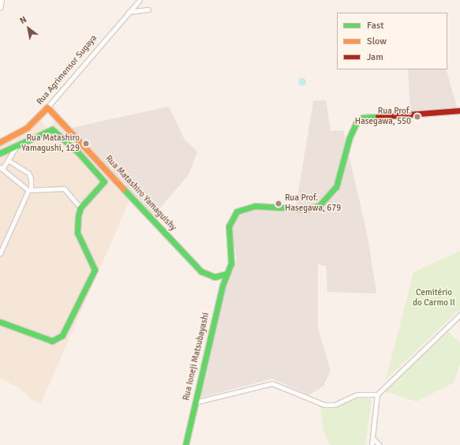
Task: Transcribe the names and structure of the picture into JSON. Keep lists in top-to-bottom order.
{
  "streets": {
    "main road": ["Rua Agrimensor Sugaya", "Rua Matashiro Yamaguishy", "Rua Ioneji Matsubayashi"]
  },
  "crossings": [
    ["Rua Agrimensor Sugaya", "Rua Matashiro Yamaguishy"],
    ["Rua Matashiro Yamaguishy", "Rua Ioneji Matsubayashi"]
  ],
  "parks": ["Cemitério do Carmo II"],
  "places": ["Rua Prof. Hasegawa, 550", "Rua Matashiro Yamagushi, 129", "Rua Prof. Hasegawa, 679"],
  "legend": ["Fast", "Slow", "Jam"],
  "north": "top left"
}
